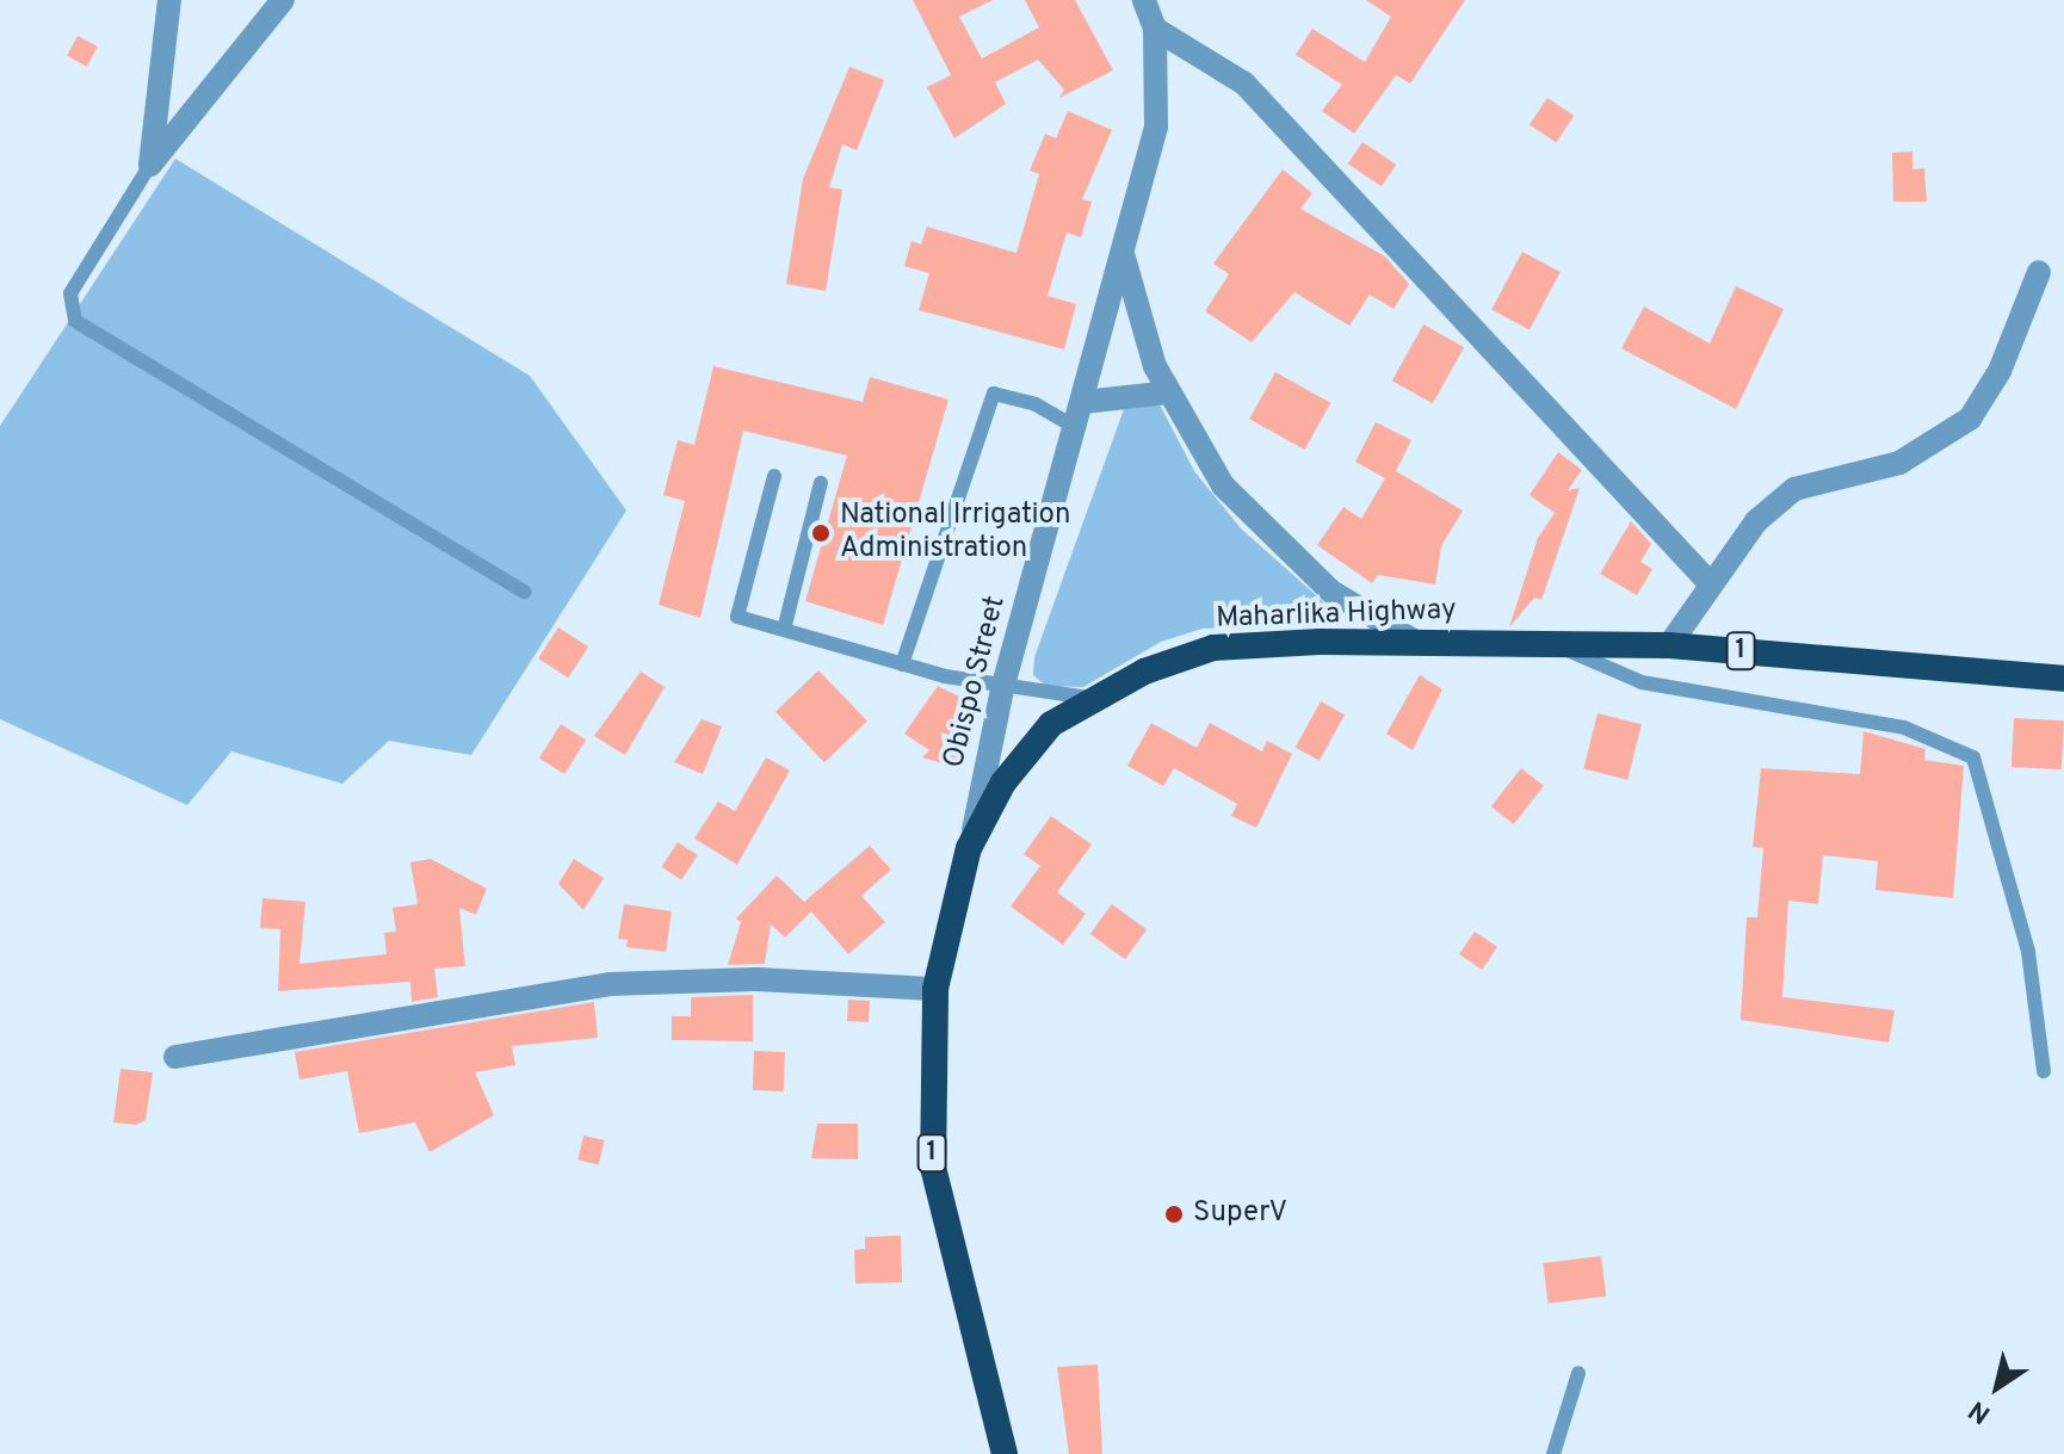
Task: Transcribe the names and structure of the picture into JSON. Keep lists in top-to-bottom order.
{
  "streets": {
    "highway": ["Maharlika Highway", "1"],
    "street": ["Obispo Street"]
  },
  "crossings": [
    ["Maharlika Highway", "Obispo Street"]
  ],
  "places": ["National Irrigation Administration", "SuperV"],
  "north": "bottom left"
}
